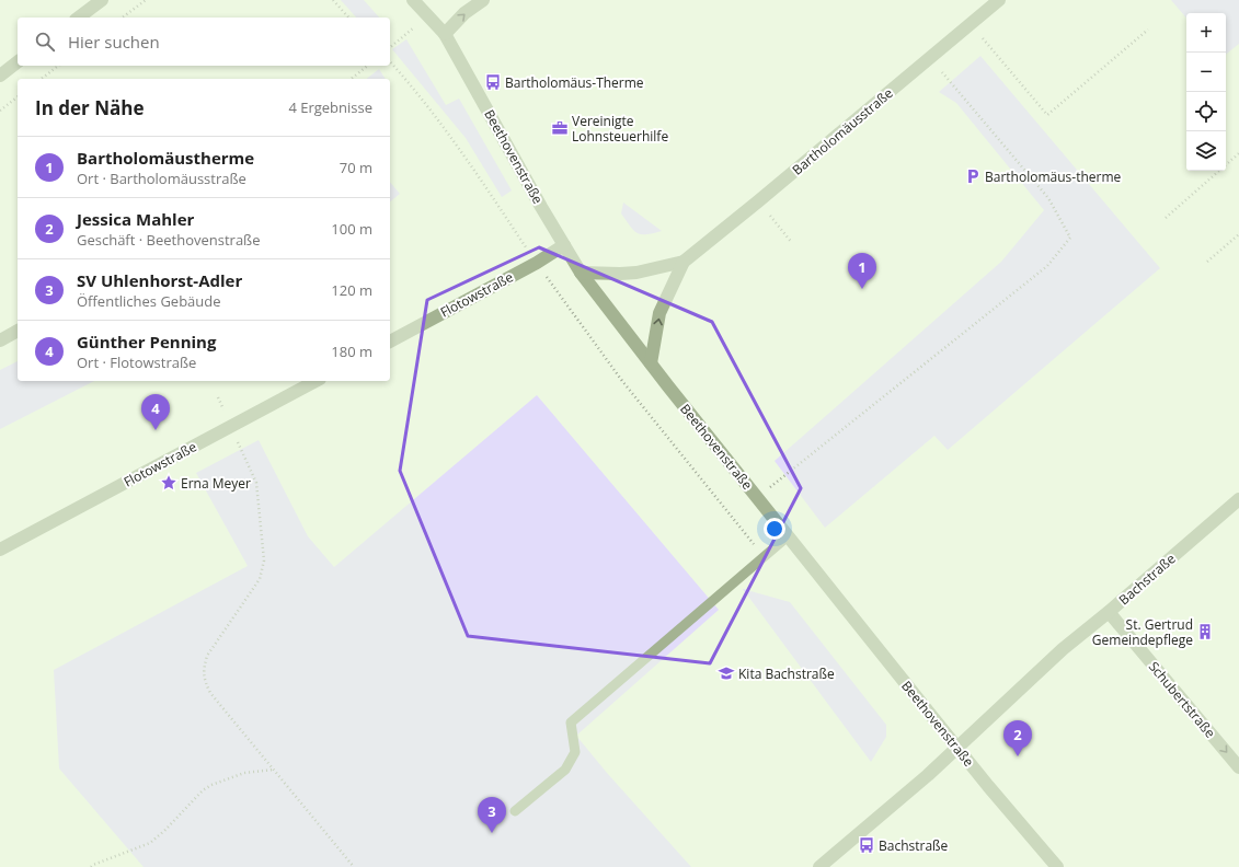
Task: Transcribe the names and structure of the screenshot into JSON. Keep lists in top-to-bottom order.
{
  "streets": {
    "street": [
      "Bartholomäusstraße",
      "Beethovenstraße",
      "Flotowstraße",
      "Bachstraße",
      "Schubertstraße"
    ]
  },
  "crossings": [
    ["Bartholomäusstraße", "Beethovenstraße"],
    ["Beethovenstraße", "Flotowstraße"],
    ["Beethovenstraße", "Bachstraße"],
    ["Bachstraße", "Schubertstraße"]
  ],
  "one_way": ["Schubertstraße"],
  "places": {
    "bus stop": ["Bartholomäus-Therme", "Bachstraße"],
    "office": ["Vereinigte Lohnsteuerhilfe"],
    "parking": ["Bartholomäus-therme"],
    "place": ["Erna Meyer"],
    "building": ["St. Gertrud Gemeindepflege"],
    "school or university": ["Kita Bachstraße"]
  },
  "page": {
    "map_buttons": ["+", "−"],
    "search": "Hier suchen",
    "heading": ["In der Nähe", "4 Ergebnisse"],
    "list": [
      {
        "mark": "1",
        "name": "Bartholomäustherme",
        "note": "Ort · Bartholomäusstraße",
        "value": "70 m"
      },
      {
        "mark": "2",
        "name": "Jessica Mahler",
        "note": "Geschäft · Beethovenstraße",
        "value": "100 m"
      },
      {
        "mark": "3",
        "name": "SV Uhlenhorst-Adler",
        "note": "Öffentliches Gebäude",
        "value": "120 m"
      },
      {
        "mark": "4",
        "name": "Günther Penning",
        "note": "Ort · Flotowstraße",
        "value": "180 m"
      }
    ],
    "pins": [
      "1",
      "4",
      "2",
      "3"
    ]
  }
}
